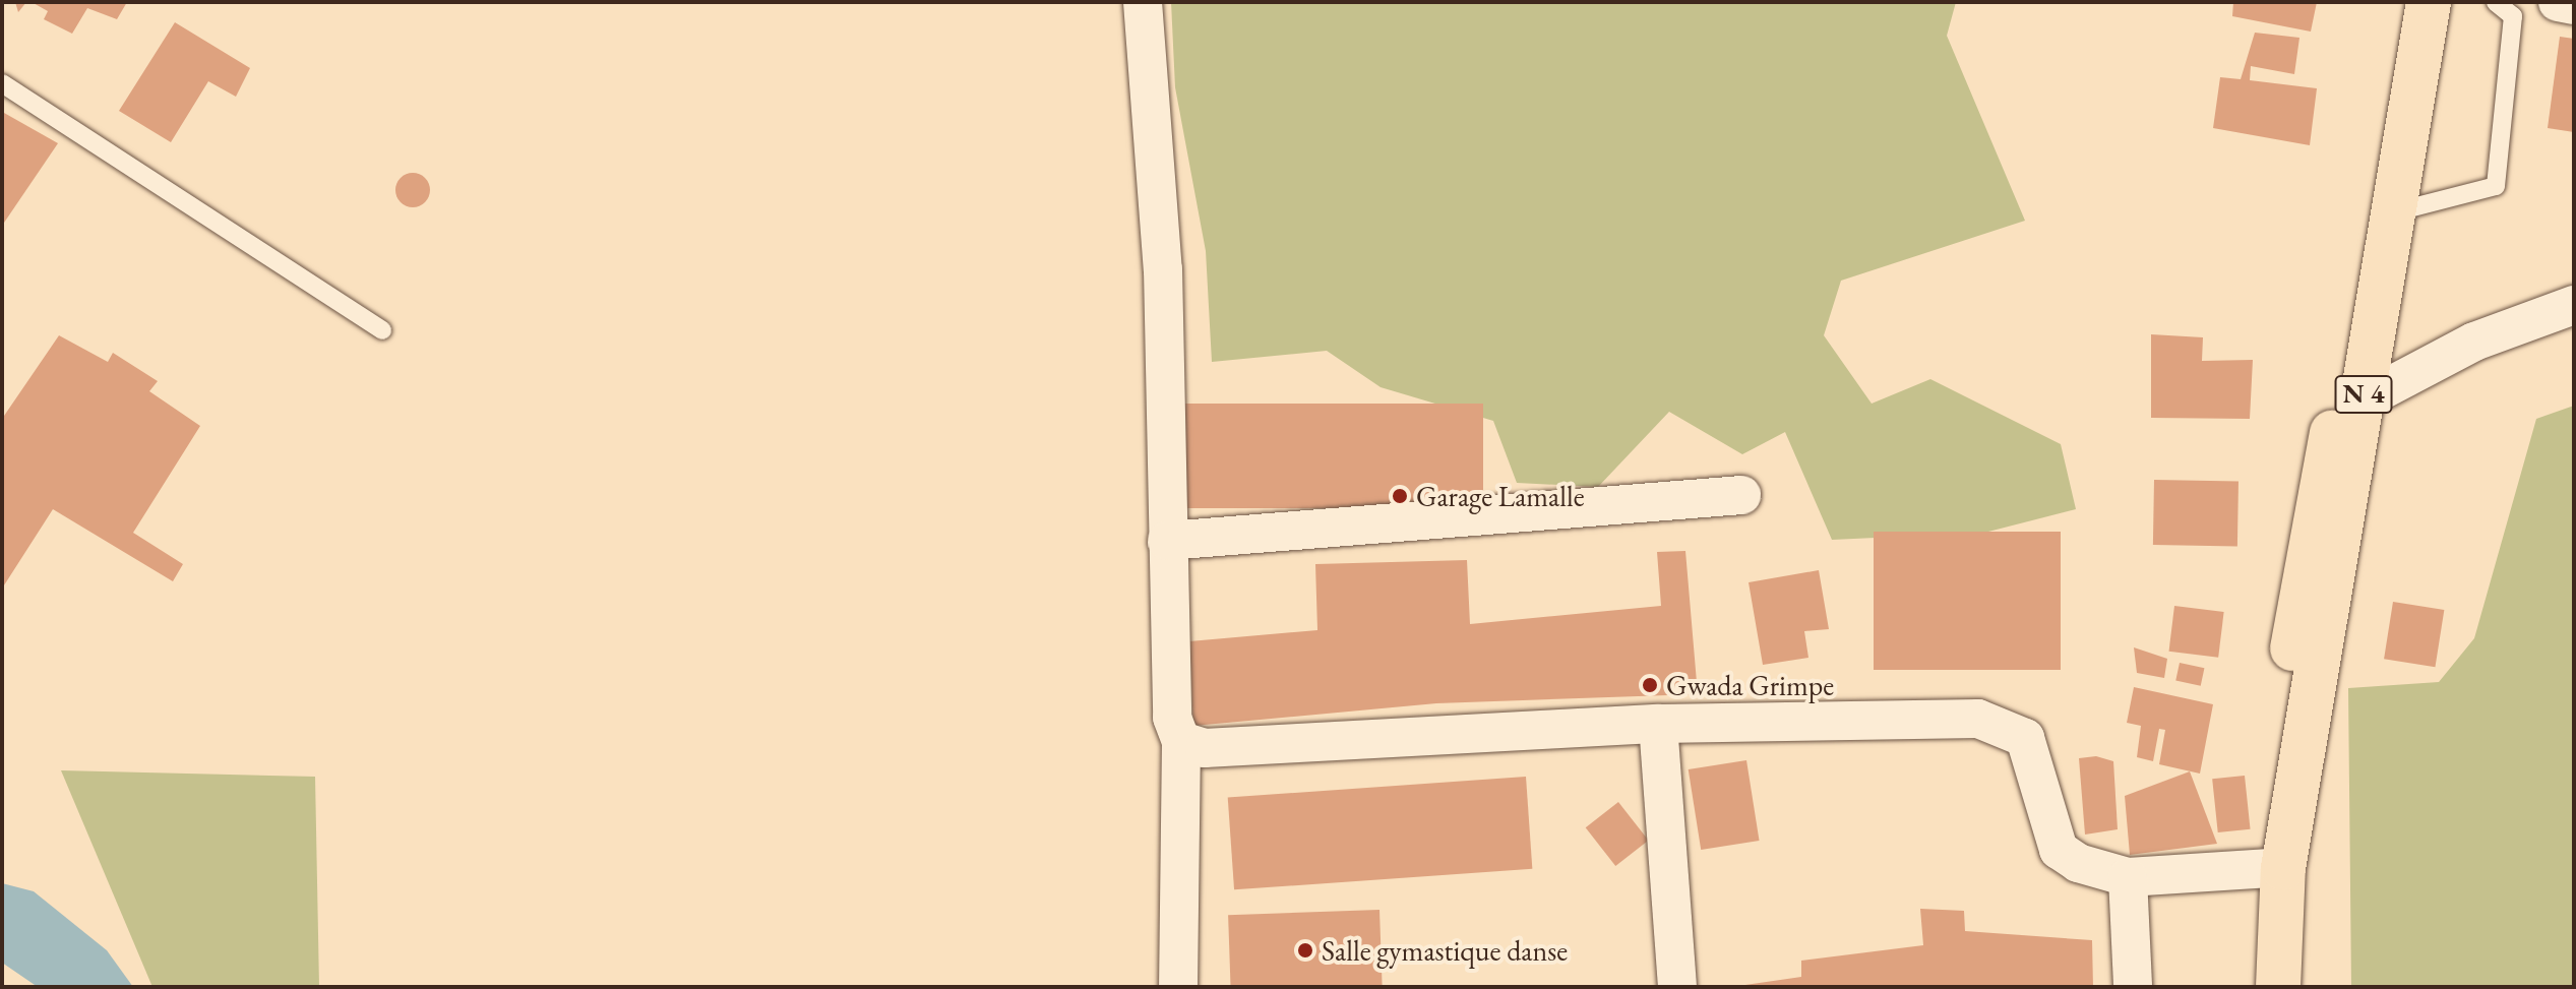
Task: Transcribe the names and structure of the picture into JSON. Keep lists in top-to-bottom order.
{
  "streets": {
    "highway": ["N 4"]
  },
  "places": ["Garage Lamalle", "Gwada Grimpe", "Salle gymastique danse"]
}
